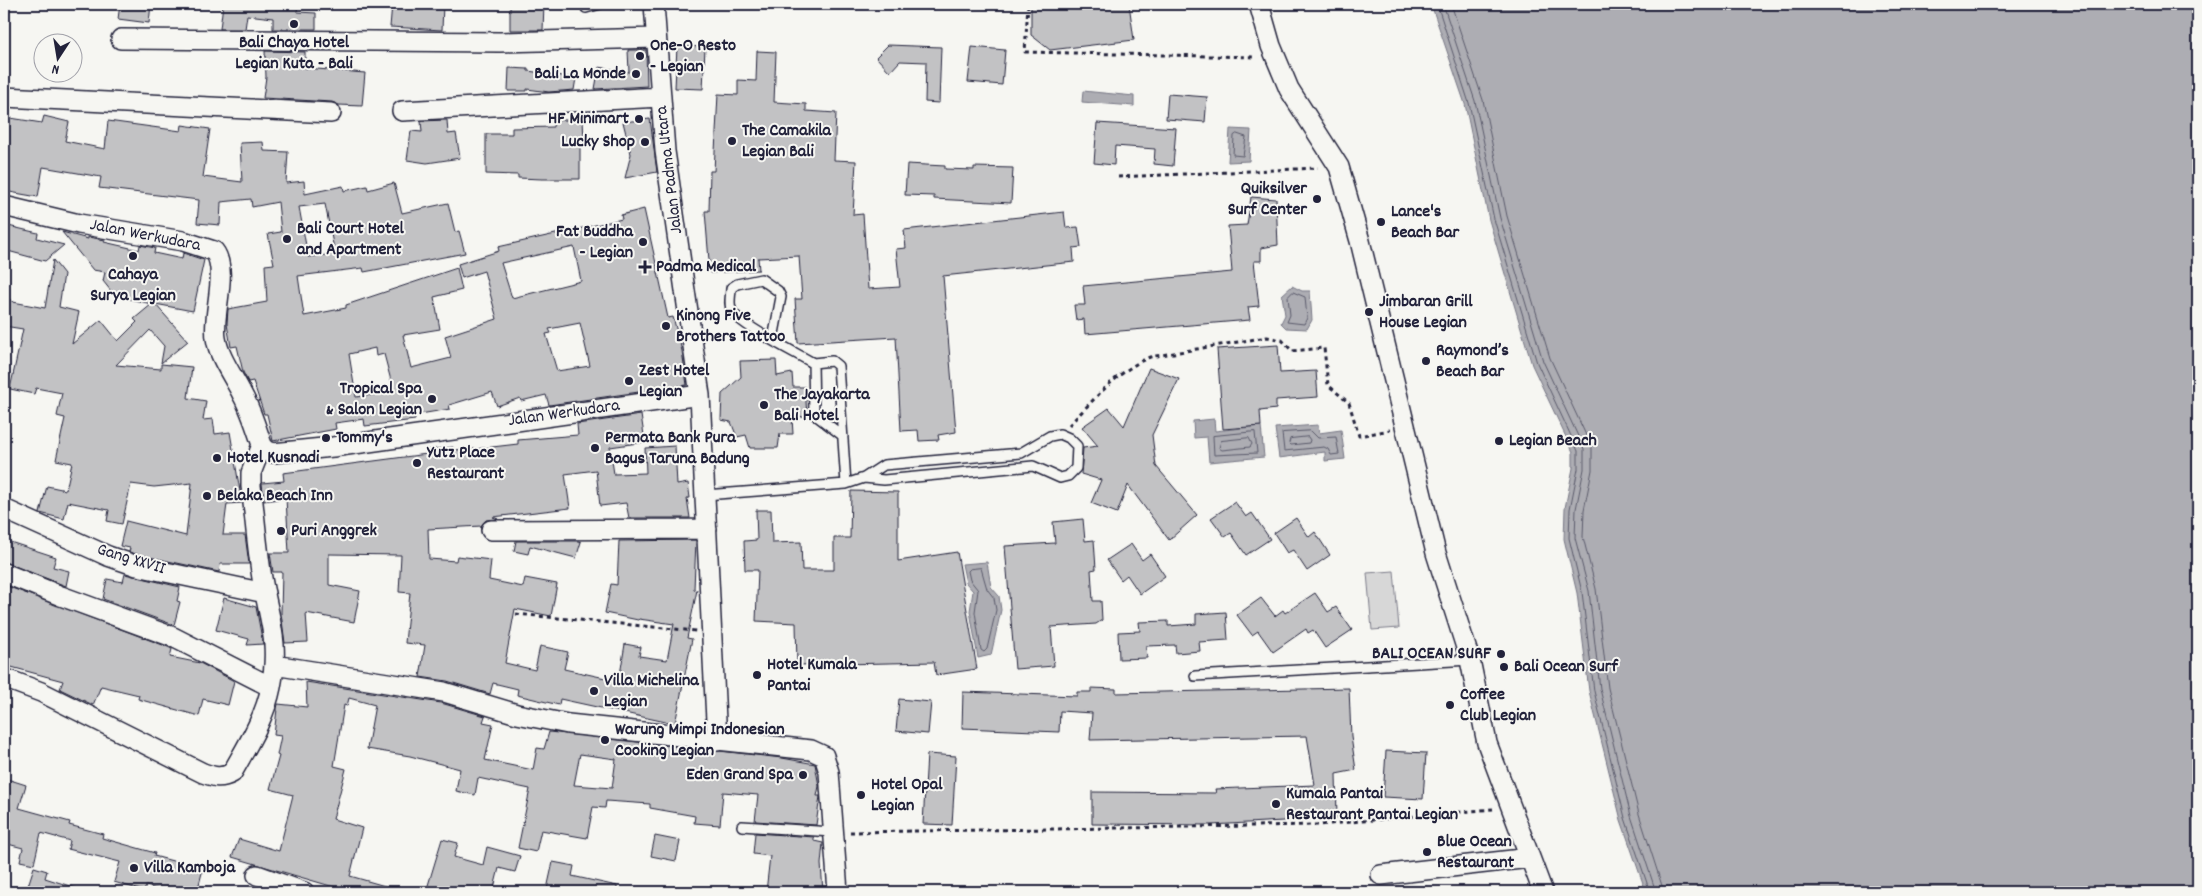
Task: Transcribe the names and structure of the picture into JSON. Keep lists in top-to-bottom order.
{
  "streets": {
    "street": ["Jalan Padma Utara", "Jalan Werkudara", "Gang XXVII"]
  },
  "crossings": [
    ["Jalan Padma Utara", "Jalan Werkudara"]
  ],
  "places": {
    "other": [
      "Bali Chaya Hotel Legian Kuta - Bali",
      "One-O Resto - Legian",
      "Bali La Monde",
      "HF Minimart",
      "The Camakila Legian Bali",
      "Lucky Shop",
      "Quiksilver Surf Center",
      "Lance's Beach Bar",
      "Bali Court Hotel and Apartment",
      "Fat Buddha - Legian",
      "Cahaya Surya Legian",
      "Jimbaran Grill House Legian",
      "Kinong Five Brothers Tattoo",
      "Raymond’s Beach Bar",
      "Zest Hotel Legian",
      "Tropical Spa & Salon Legian",
      "The Jayakarta Bali Hotel",
      "Tommy's",
      "Legian Beach",
      "Permata Bank Pura Bagus Taruna Badung",
      "Hotel Kusnadi",
      "Yutz Place Restaurant",
      "Belaka Beach Inn",
      "Puri Anggrek",
      "BALI OCEAN SURF",
      "Bali Ocean Surf",
      "Hotel Kumala Pantai",
      "Villa Michelina Legian",
      "Coffee Club Legian",
      "Warung Mimpi Indonesian Cooking Legian",
      "Eden Grand Spa",
      "Hotel Opal Legian",
      "Kumala Pantai Restaurant Pantai Legian",
      "Blue Ocean Restaurant",
      "Villa Kamboja"
    ],
    "health": ["Padma Medical"]
  },
  "north": "bottom"
}
